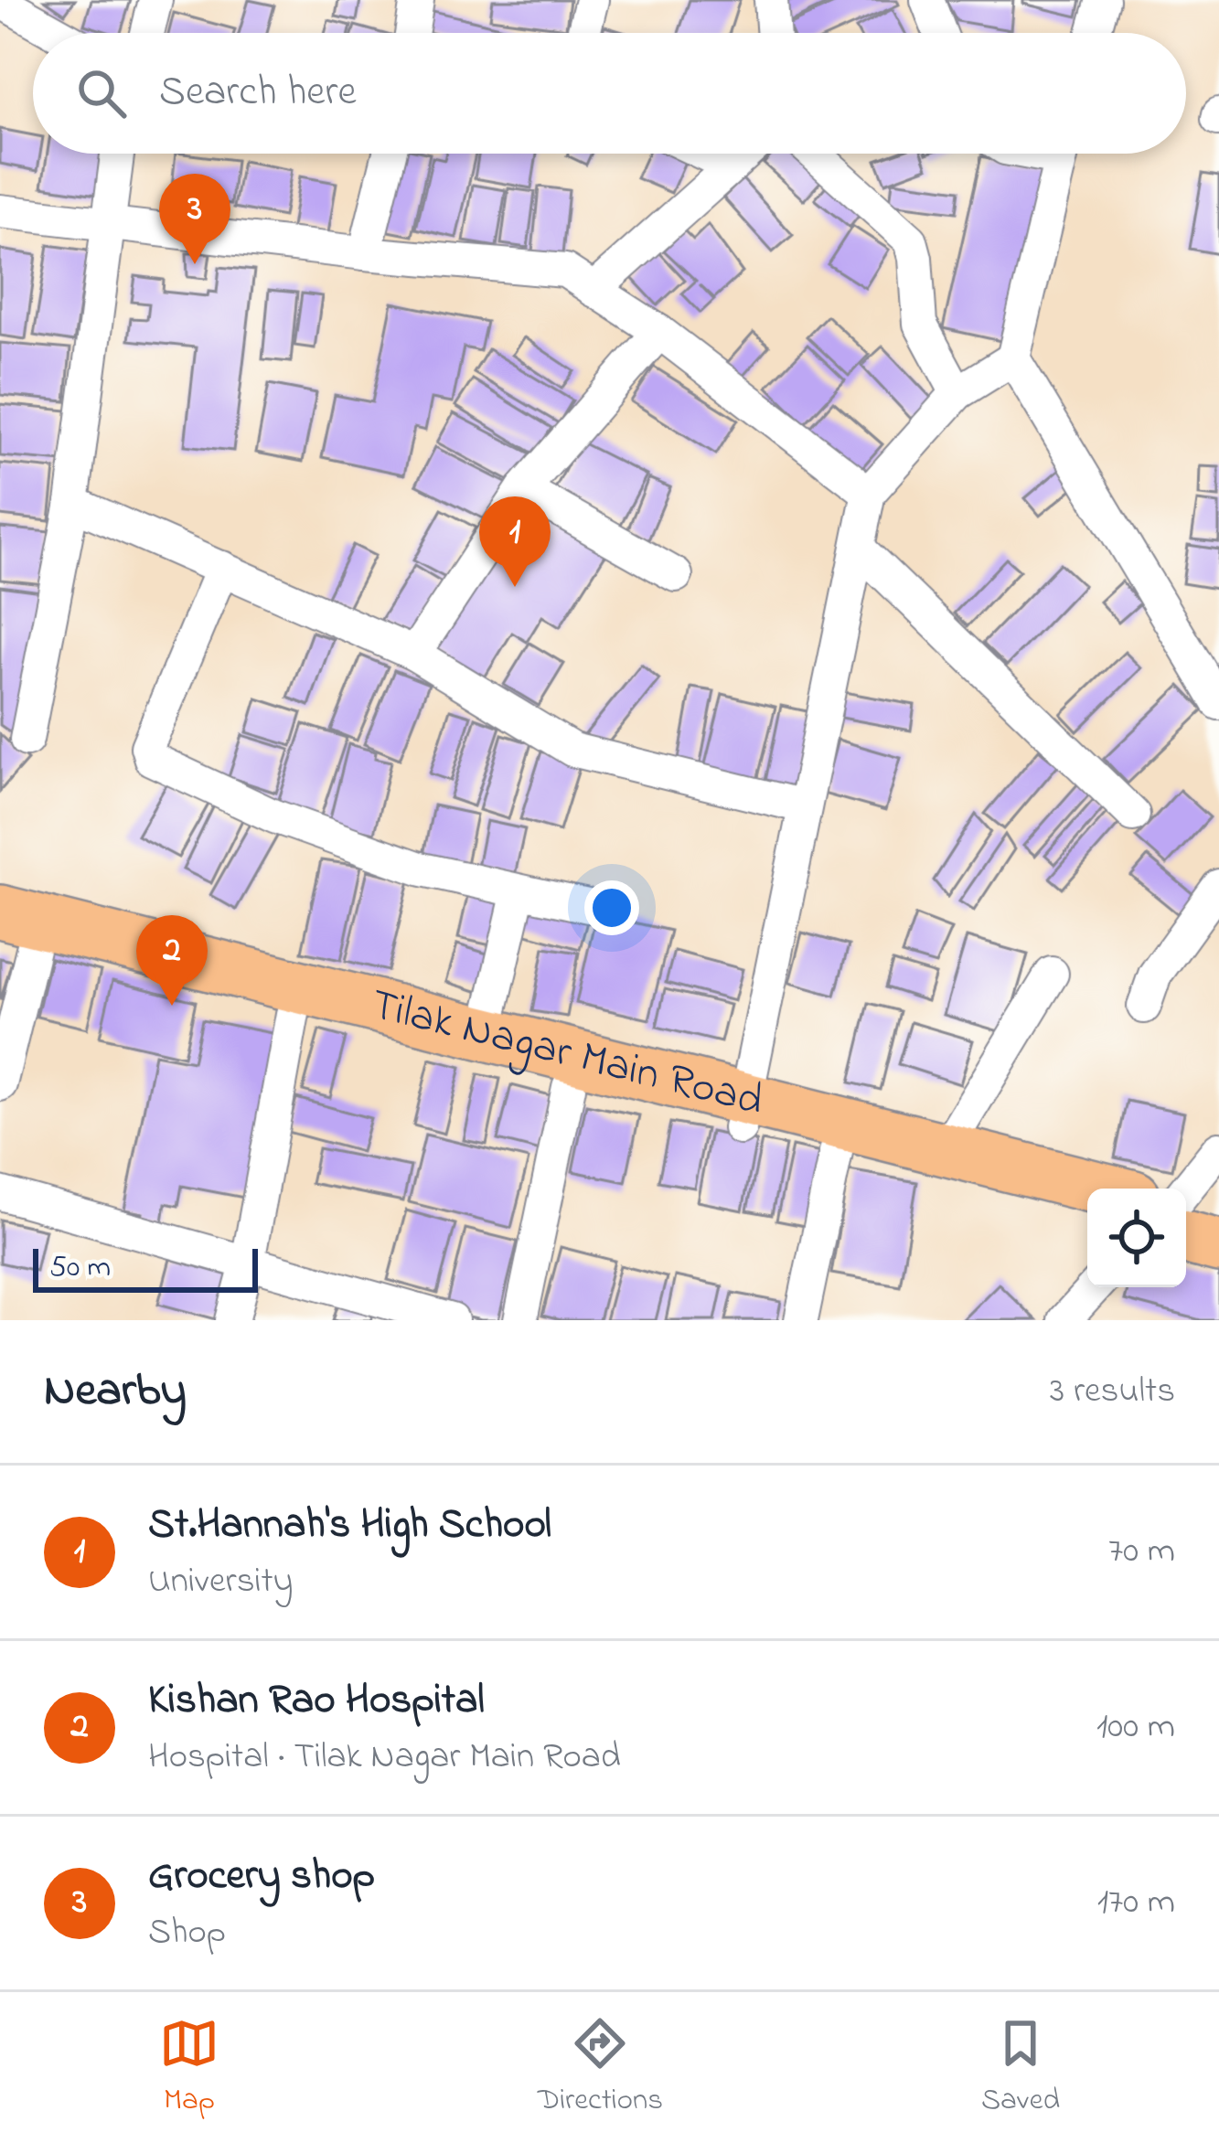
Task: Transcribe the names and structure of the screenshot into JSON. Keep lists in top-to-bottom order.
{
  "streets": {
    "main road": ["Tilak Nagar Main Road"]
  },
  "scale_bar": "50 m",
  "page": {
    "search": "Search here",
    "pins": ["3", "1", "2"],
    "scale": "50 m",
    "heading": ["Nearby", "3 results"],
    "list": [
      {
        "mark": "1",
        "name": "St.Hannah's High School",
        "note": "University",
        "value": "70 m"
      },
      {
        "mark": "2",
        "name": "Kishan Rao Hospital",
        "note": "Hospital · Tilak Nagar Main Road",
        "value": "100 m"
      },
      {
        "mark": "3",
        "name": "Grocery shop",
        "note": "Shop",
        "value": "170 m"
      }
    ],
    "nav": ["Map", "Directions", "Saved"]
  }
}
